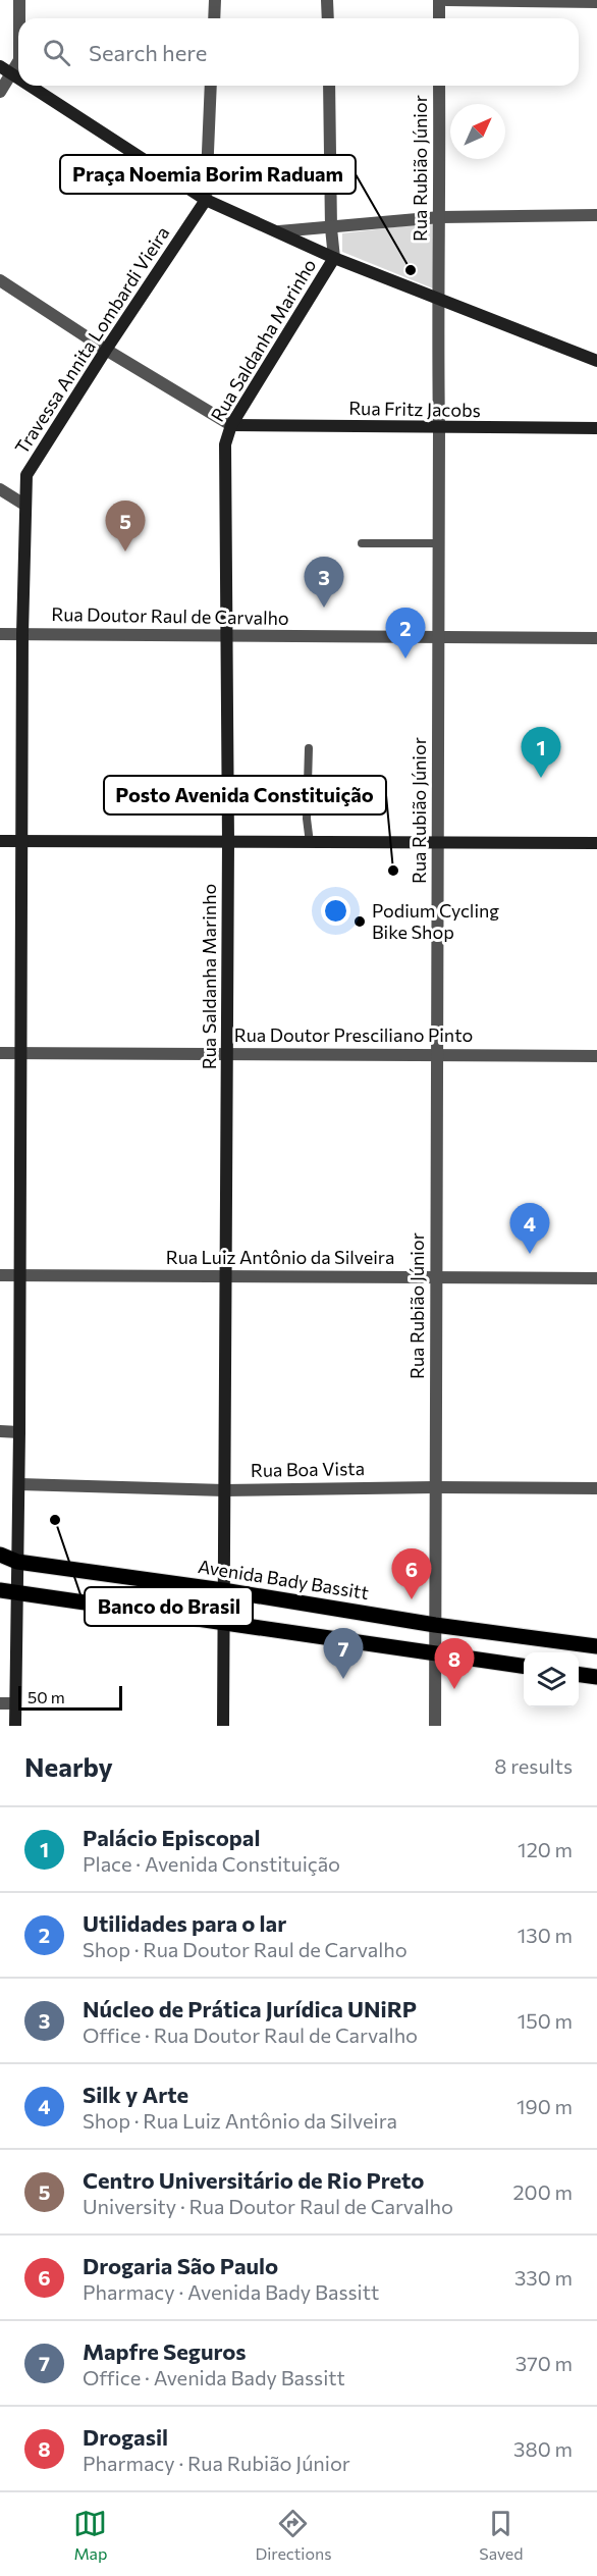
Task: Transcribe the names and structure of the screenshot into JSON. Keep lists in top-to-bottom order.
{
  "streets": {
    "main road": ["Avenida Bady Bassitt"],
    "street": [
      "Rua Rubião Júnior",
      "Travessa Annita Lombardi Vieira",
      "Rua Saldanha Marinho",
      "Rua Fritz Jacobs",
      "Rua Doutor Raul de Carvalho",
      "Rua Doutor Presciliano Pinto",
      "Rua Luiz Antônio da Silveira",
      "Rua Boa Vista"
    ]
  },
  "crossings": [
    ["Rua Rubião Júnior", "Rua Fritz Jacobs"],
    ["Rua Rubião Júnior", "Rua Doutor Raul de Carvalho"],
    ["Rua Rubião Júnior", "Rua Doutor Presciliano Pinto"],
    ["Rua Rubião Júnior", "Rua Luiz Antônio da Silveira"],
    ["Rua Rubião Júnior", "Rua Boa Vista"],
    ["Rua Rubião Júnior", "Avenida Bady Bassitt"],
    ["Travessa Annita Lombardi Vieira", "Rua Doutor Raul de Carvalho"],
    ["Travessa Annita Lombardi Vieira", "Rua Doutor Presciliano Pinto"],
    ["Travessa Annita Lombardi Vieira", "Rua Luiz Antônio da Silveira"],
    ["Travessa Annita Lombardi Vieira", "Rua Boa Vista"],
    ["Travessa Annita Lombardi Vieira", "Avenida Bady Bassitt"],
    ["Rua Saldanha Marinho", "Rua Fritz Jacobs"],
    ["Rua Saldanha Marinho", "Rua Doutor Raul de Carvalho"],
    ["Rua Saldanha Marinho", "Rua Doutor Presciliano Pinto"],
    ["Rua Saldanha Marinho", "Rua Luiz Antônio da Silveira"],
    ["Rua Saldanha Marinho", "Rua Boa Vista"],
    ["Rua Saldanha Marinho", "Avenida Bady Bassitt"]
  ],
  "places": [
    "Praça Noemia Borim Raduam",
    "Posto Avenida Constituição",
    "Podium Cycling Bike Shop",
    "Banco do Brasil"
  ],
  "scale_bar": "50 m",
  "north": "top right",
  "page": {
    "search": "Search here",
    "pins": [
      "5",
      "3",
      "2",
      "1",
      "4",
      "6",
      "7",
      "8"
    ],
    "scale": "50 m",
    "heading": ["Nearby", "8 results"],
    "list": [
      {
        "mark": "1",
        "name": "Palácio Episcopal",
        "note": "Place · Avenida Constituição",
        "value": "120 m"
      },
      {
        "mark": "2",
        "name": "Utilidades para o lar",
        "note": "Shop · Rua Doutor Raul de Carvalho",
        "value": "130 m"
      },
      {
        "mark": "3",
        "name": "Núcleo de Prática Jurídica UNiRP",
        "note": "Office · Rua Doutor Raul de Carvalho",
        "value": "150 m"
      },
      {
        "mark": "4",
        "name": "Silk y Arte",
        "note": "Shop · Rua Luiz Antônio da Silveira",
        "value": "190 m"
      },
      {
        "mark": "5",
        "name": "Centro Universitário de Rio Preto",
        "note": "University · Rua Doutor Raul de Carvalho",
        "value": "200 m"
      },
      {
        "mark": "6",
        "name": "Drogaria São Paulo",
        "note": "Pharmacy · Avenida Bady Bassitt",
        "value": "330 m"
      },
      {
        "mark": "7",
        "name": "Mapfre Seguros",
        "note": "Office · Avenida Bady Bassitt",
        "value": "370 m"
      },
      {
        "mark": "8",
        "name": "Drogasil",
        "note": "Pharmacy · Rua Rubião Júnior",
        "value": "380 m"
      }
    ],
    "nav": ["Map", "Directions", "Saved"]
  }
}
